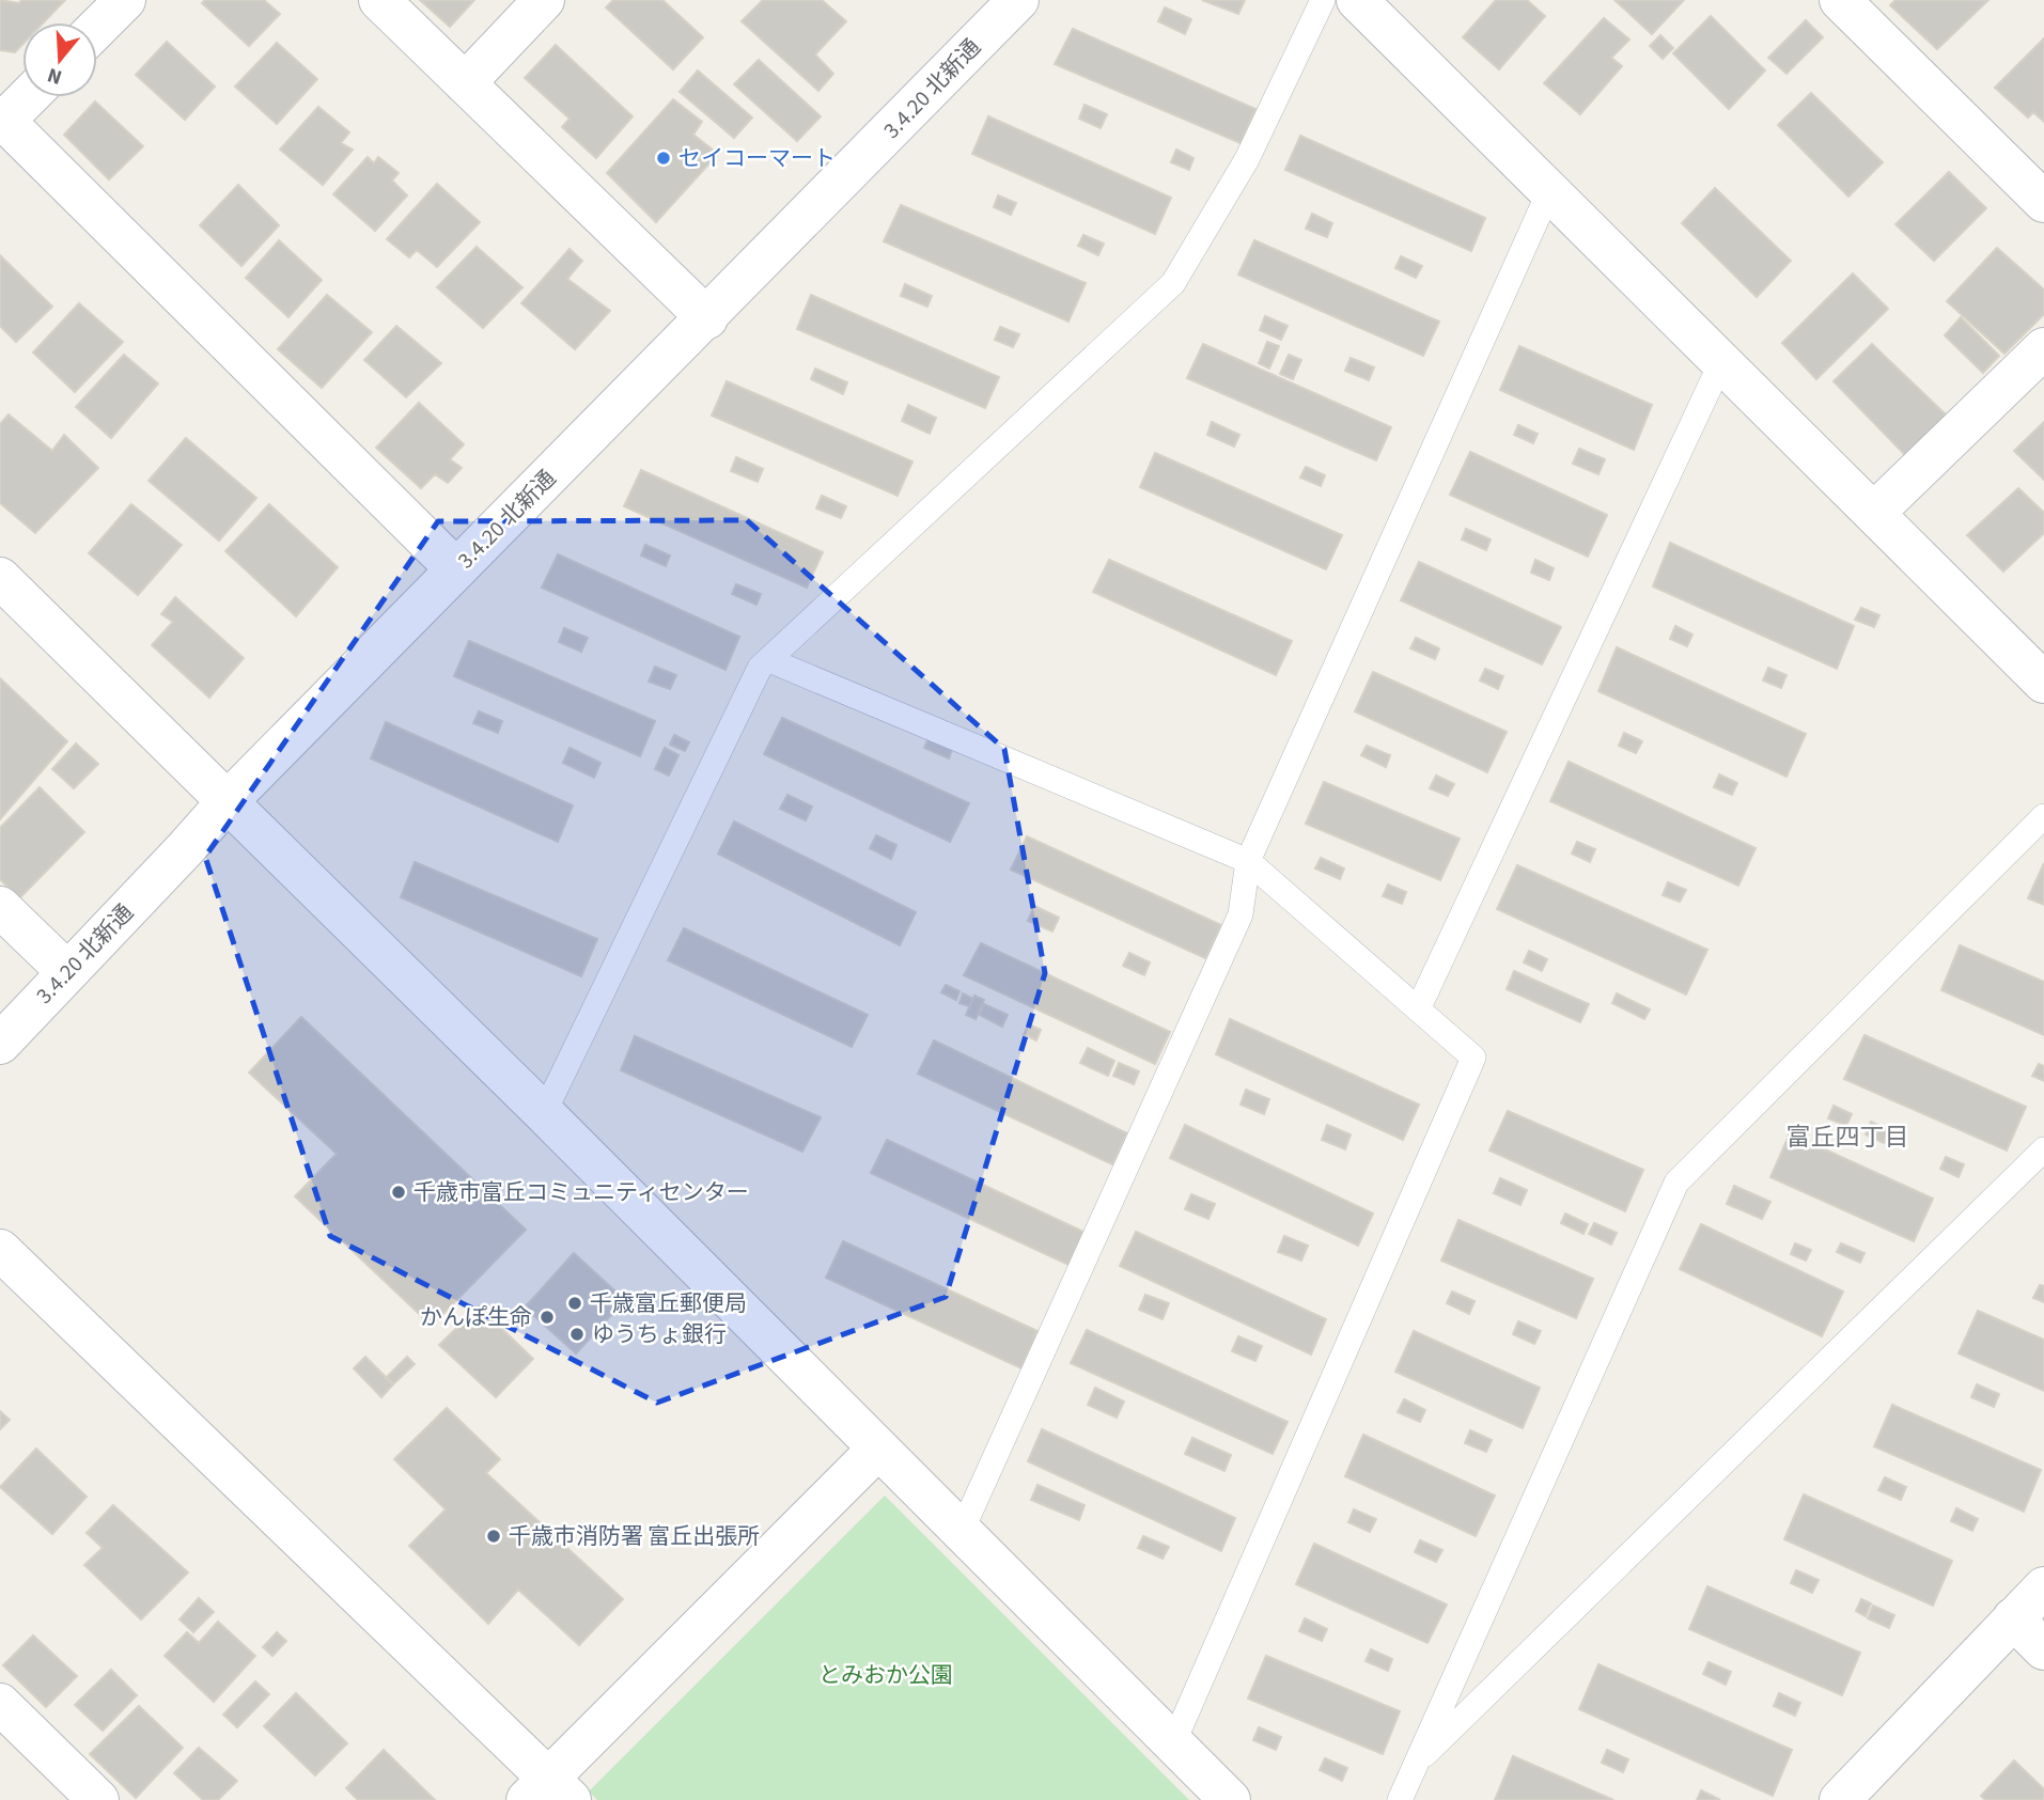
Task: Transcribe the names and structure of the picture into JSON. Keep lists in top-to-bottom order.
{
  "streets": {
    "street": ["3.4.20 北新通"]
  },
  "districts": ["富丘四丁目"],
  "parks": ["とみおか公園"],
  "places": [
    "セイコーマート",
    "千歳市富丘コミュニティセンター",
    "千歳富丘郵便局",
    "かんぽ生命",
    "ゆうちょ銀行",
    "千歳市消防署 富丘出張所"
  ],
  "north": "bottom"
}
